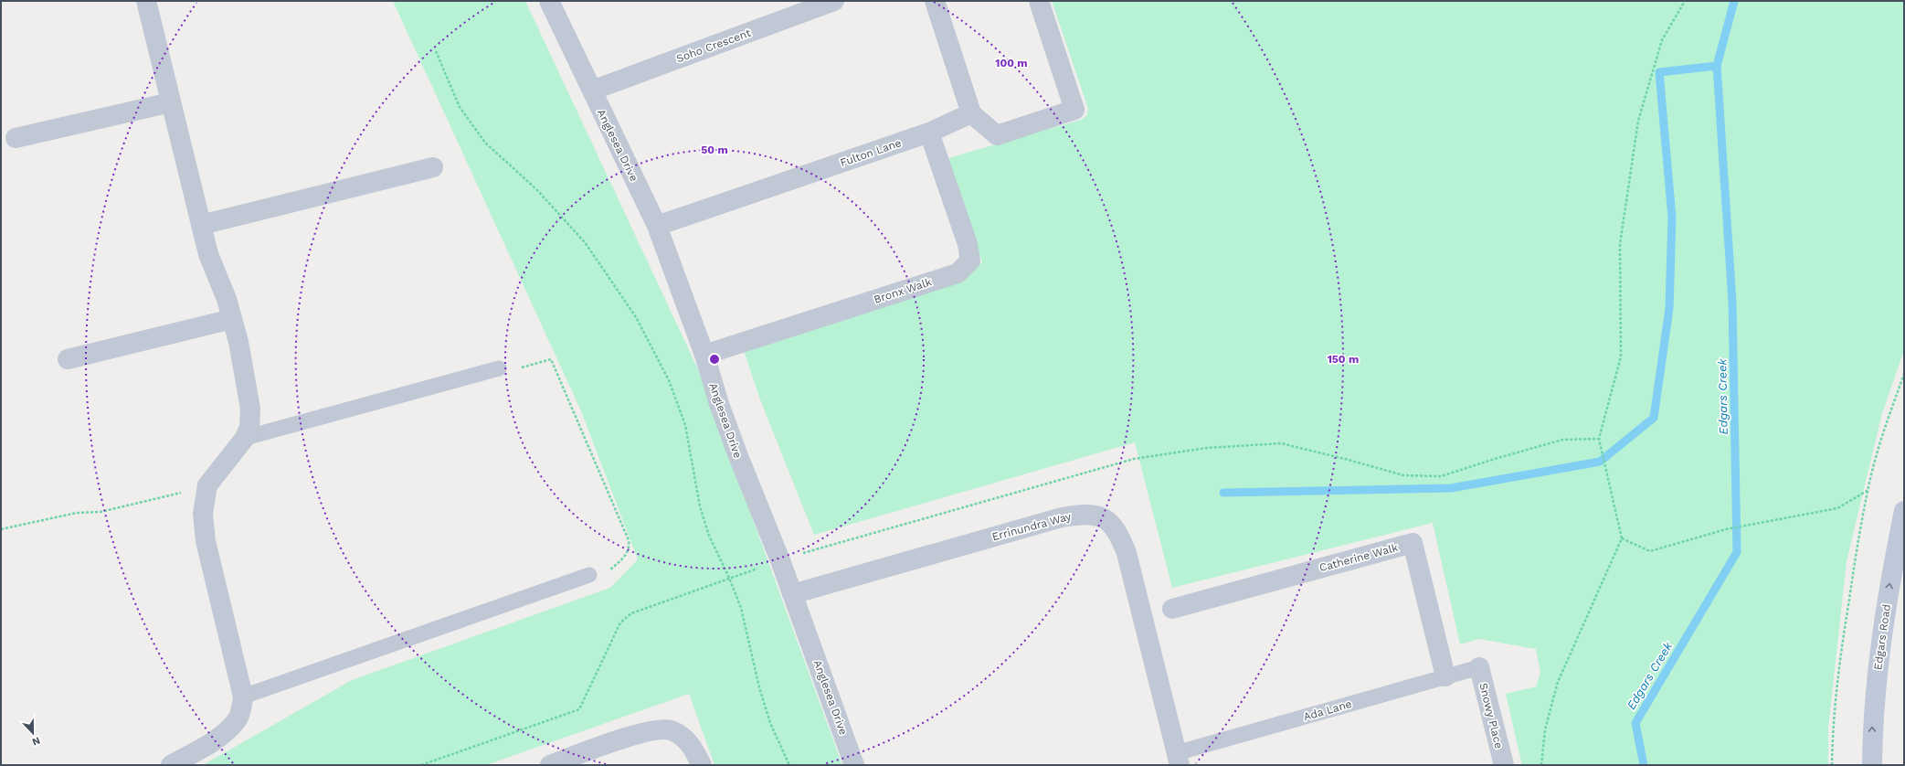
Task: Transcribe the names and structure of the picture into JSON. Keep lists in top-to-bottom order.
{
  "streets": {
    "main road": ["Edgars Road"],
    "street": [
      "Soho Crescent",
      "Anglesea Drive",
      "Fulton Lane",
      "Bronx Walk",
      "Errinundra Way",
      "Catherine Walk",
      "Snowy Place"
    ],
    "lane": ["Ada Lane"]
  },
  "crossings": [
    ["Soho Crescent", "Anglesea Drive"],
    ["Anglesea Drive", "Fulton Lane"],
    ["Anglesea Drive", "Bronx Walk"],
    ["Anglesea Drive", "Errinundra Way"],
    ["Fulton Lane", "Bronx Walk"],
    ["Errinundra Way", "Ada Lane"],
    ["Catherine Walk", "Ada Lane"],
    ["Ada Lane", "Snowy Place"]
  ],
  "one_way": ["Edgars Road"],
  "water": ["Edgars Creek"],
  "north": "bottom",
  "rings": ["100 m", "50 m", "150 m"]
}
